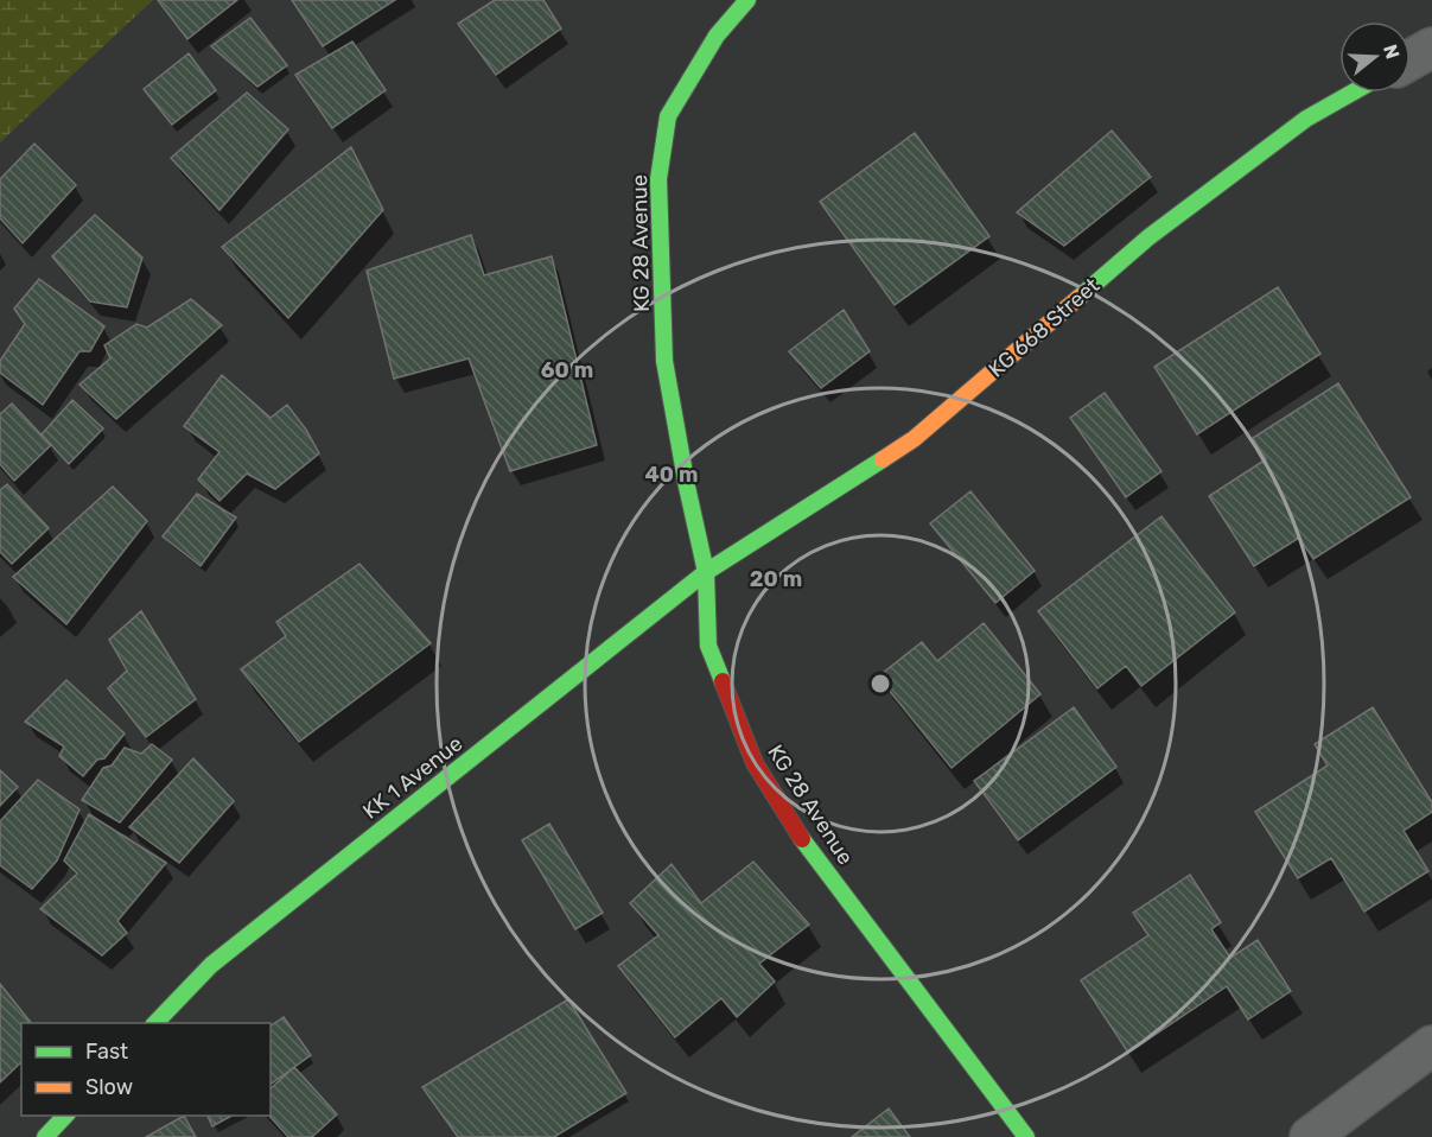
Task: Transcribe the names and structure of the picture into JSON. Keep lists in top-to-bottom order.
{
  "streets": {
    "street": ["KG 28 Avenue", "KG 668 Street", "KK 1 Avenue"]
  },
  "crossings": [
    ["KG 28 Avenue", "KG 668 Street"],
    ["KG 28 Avenue", "KK 1 Avenue"],
    ["KG 668 Street", "KK 1 Avenue"]
  ],
  "legend": ["Fast", "Slow"],
  "north": "right",
  "rings": ["60 m", "40 m", "20 m"]
}
